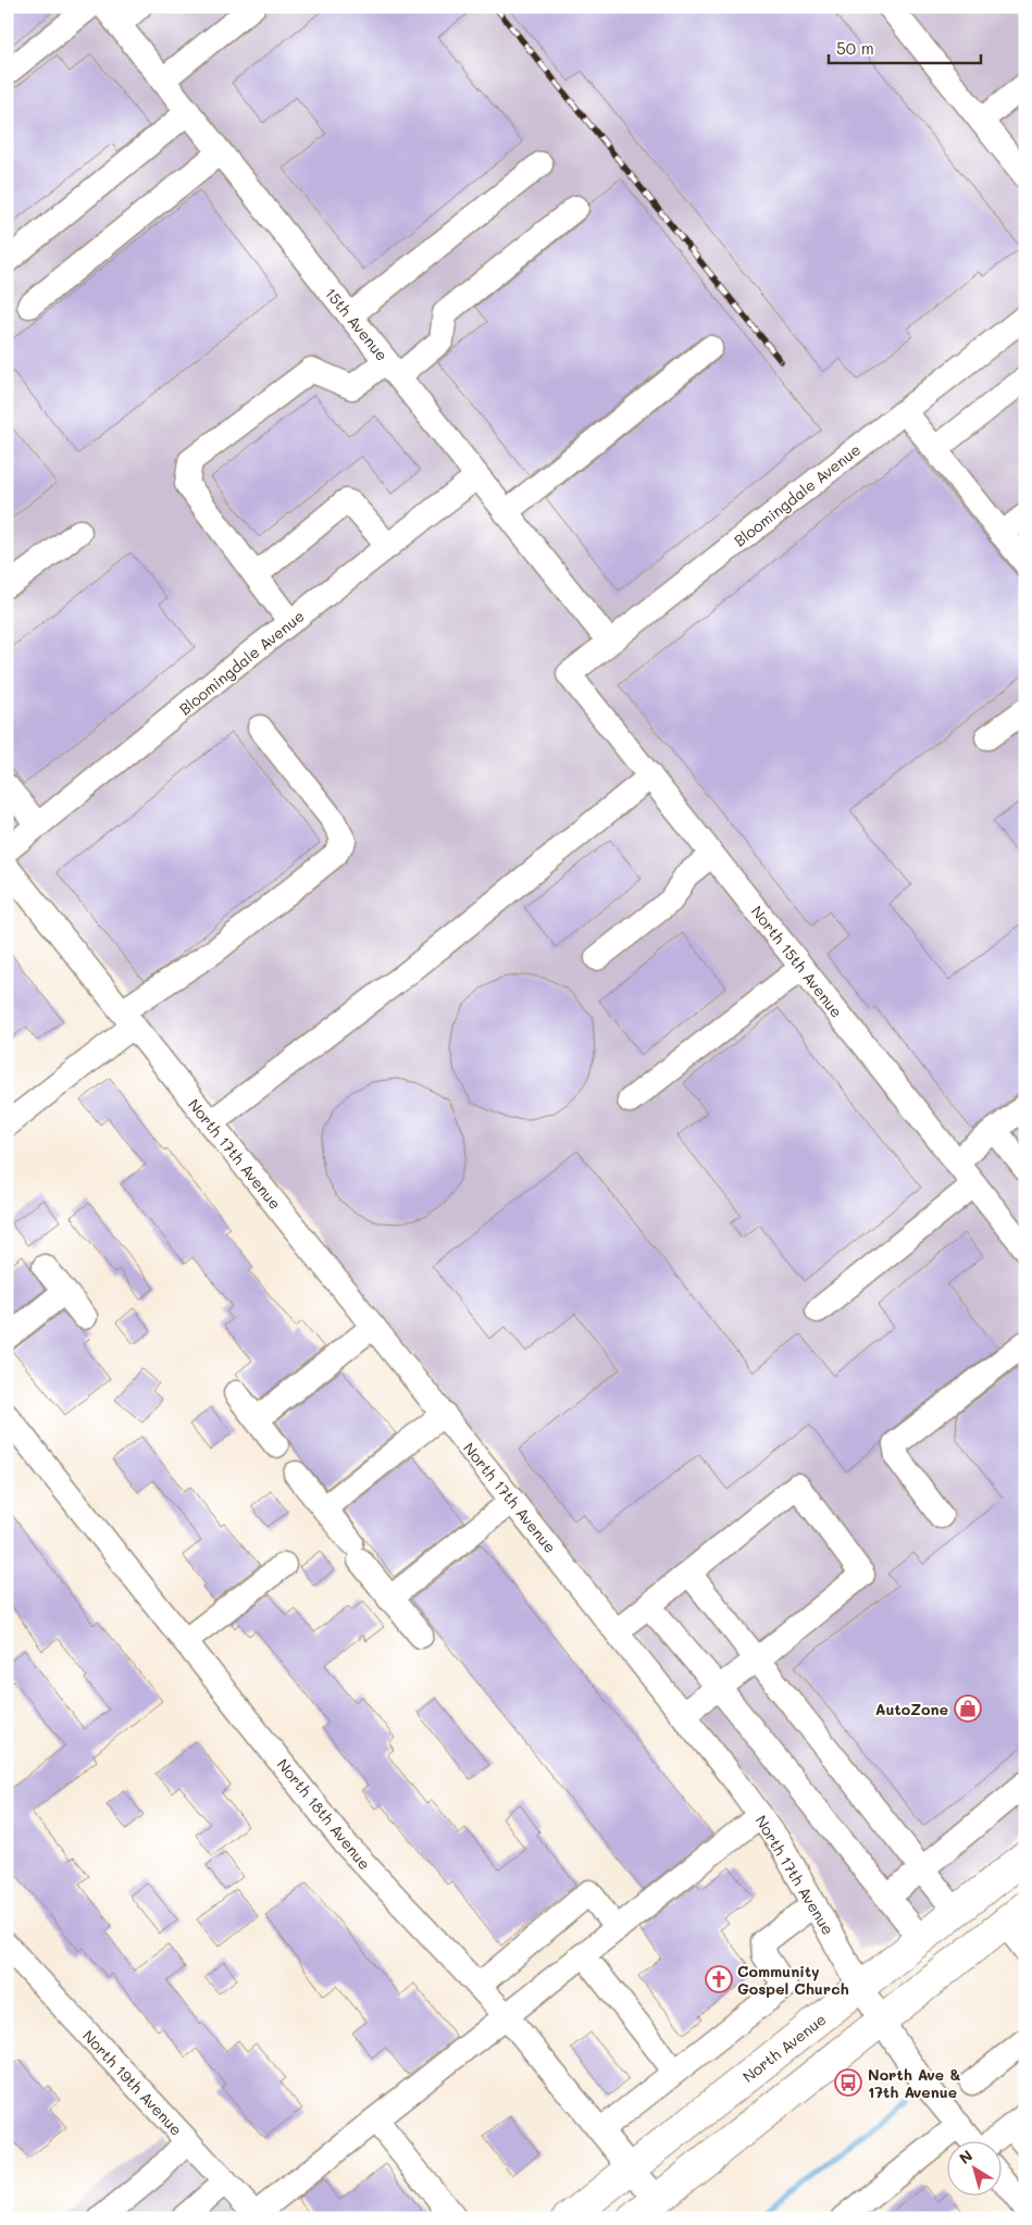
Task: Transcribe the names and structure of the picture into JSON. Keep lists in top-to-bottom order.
{
  "streets": {
    "main road": ["North Avenue"],
    "street": [
      "15th Avenue",
      "Bloomingdale Avenue",
      "North 15th Avenue",
      "North 17th Avenue",
      "North 18th Avenue",
      "North 19th Avenue"
    ]
  },
  "crossings": [
    ["15th Avenue", "Bloomingdale Avenue"],
    ["Bloomingdale Avenue", "North 15th Avenue"],
    ["North 17th Avenue", "North Avenue"],
    ["North 18th Avenue", "North Avenue"]
  ],
  "places": {
    "shop": ["AutoZone"],
    "church": ["Community Gospel Church"],
    "bus stop": ["North Ave & 17th Avenue"]
  },
  "scale_bar": "50 m",
  "north": "top left"
}
